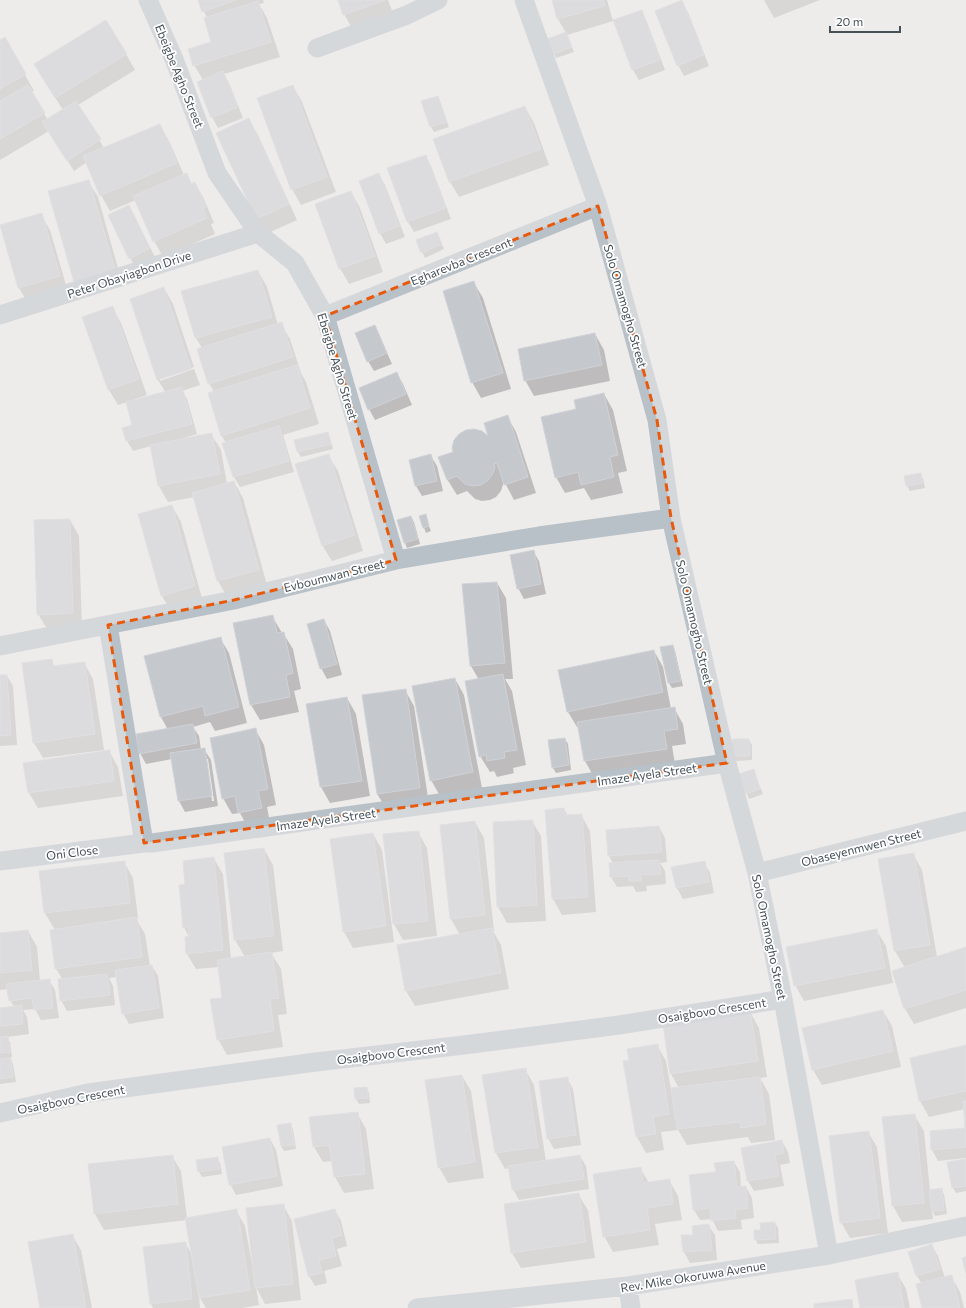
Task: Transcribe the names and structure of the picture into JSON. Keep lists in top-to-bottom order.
{
  "streets": {
    "street": [
      "Ebeigbe Agho Street",
      "Egharevba Crescent",
      "Peter Obayiagbon Drive",
      "Solo Omamogho Street",
      "Evboumwan Street",
      "Imaze Ayela Street",
      "Obaseyenmwen Street",
      "Oni Close",
      "Osaigbovo Crescent",
      "Rev. Mike Okoruwa Avenue"
    ]
  },
  "crossings": [
    ["Ebeigbe Agho Street", "Egharevba Crescent"],
    ["Ebeigbe Agho Street", "Peter Obayiagbon Drive"],
    ["Ebeigbe Agho Street", "Evboumwan Street"],
    ["Egharevba Crescent", "Solo Omamogho Street"],
    ["Solo Omamogho Street", "Evboumwan Street"],
    ["Solo Omamogho Street", "Imaze Ayela Street"],
    ["Solo Omamogho Street", "Obaseyenmwen Street"],
    ["Solo Omamogho Street", "Osaigbovo Crescent"],
    ["Solo Omamogho Street", "Rev. Mike Okoruwa Avenue"],
    ["Imaze Ayela Street", "Oni Close"]
  ],
  "scale_bar": "20 m"
}
